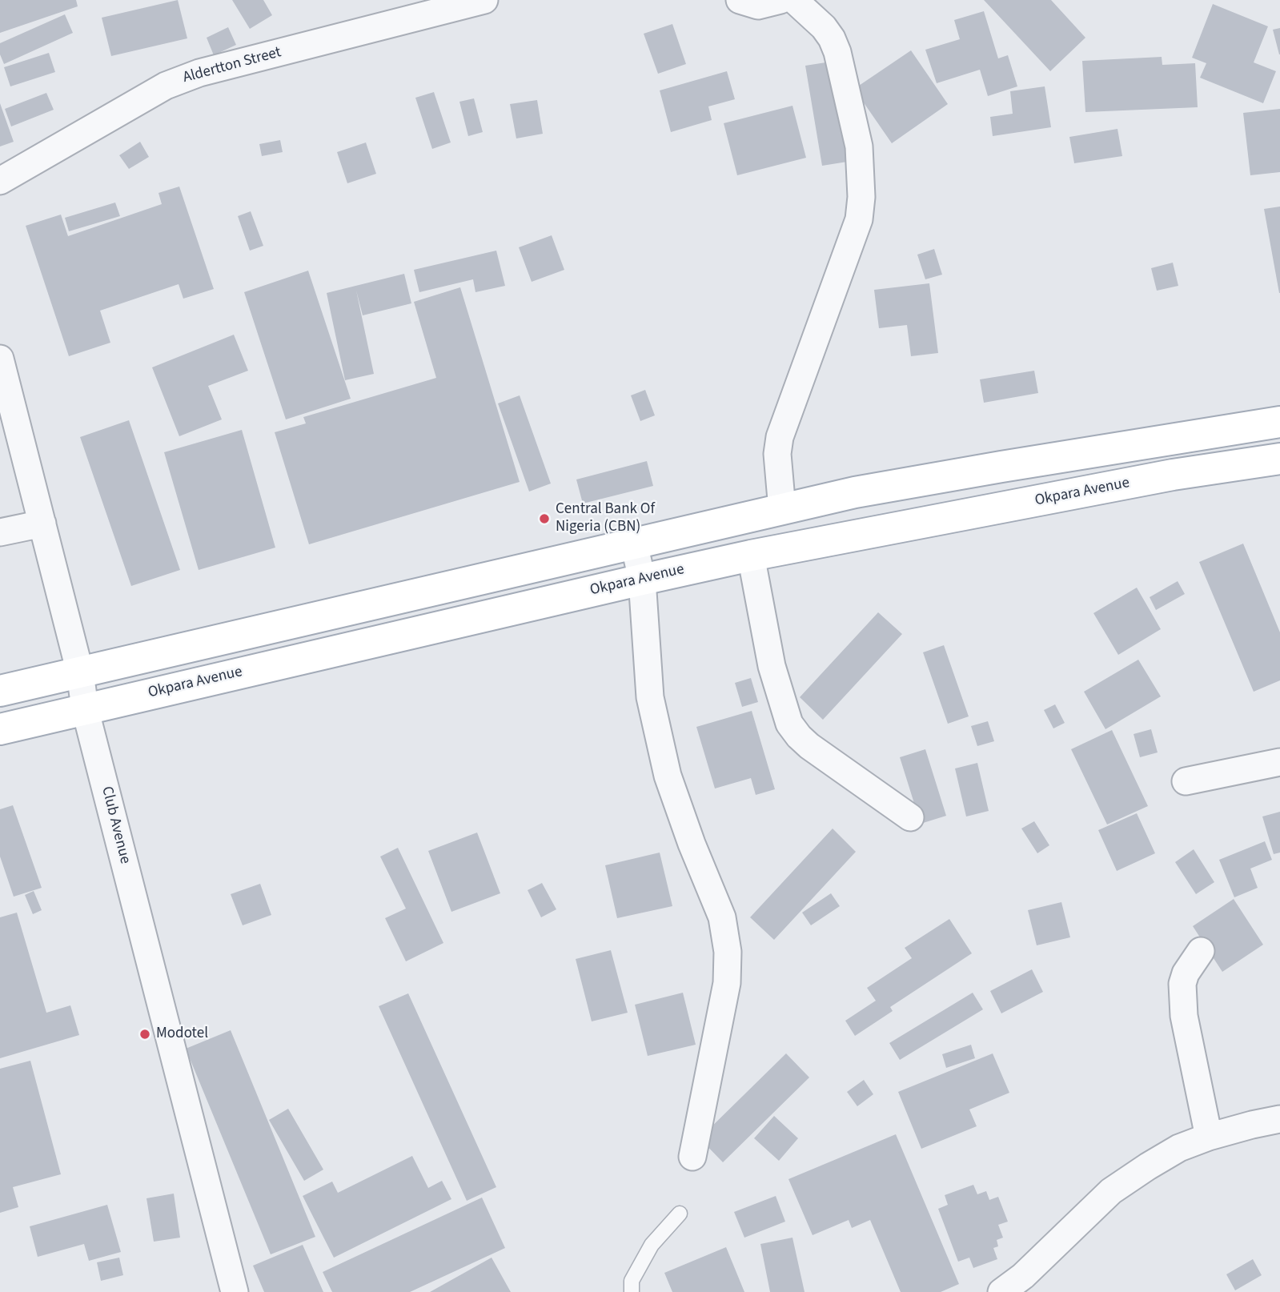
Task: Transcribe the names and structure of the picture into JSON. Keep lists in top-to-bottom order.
{
  "streets": {
    "main road": ["Okpara Avenue"],
    "street": ["Aldertton Street", "Club Avenue"]
  },
  "crossings": [
    ["Okpara Avenue", "Club Avenue"]
  ],
  "places": ["Central Bank Of Nigeria (CBN)", "Modotel"]
}
